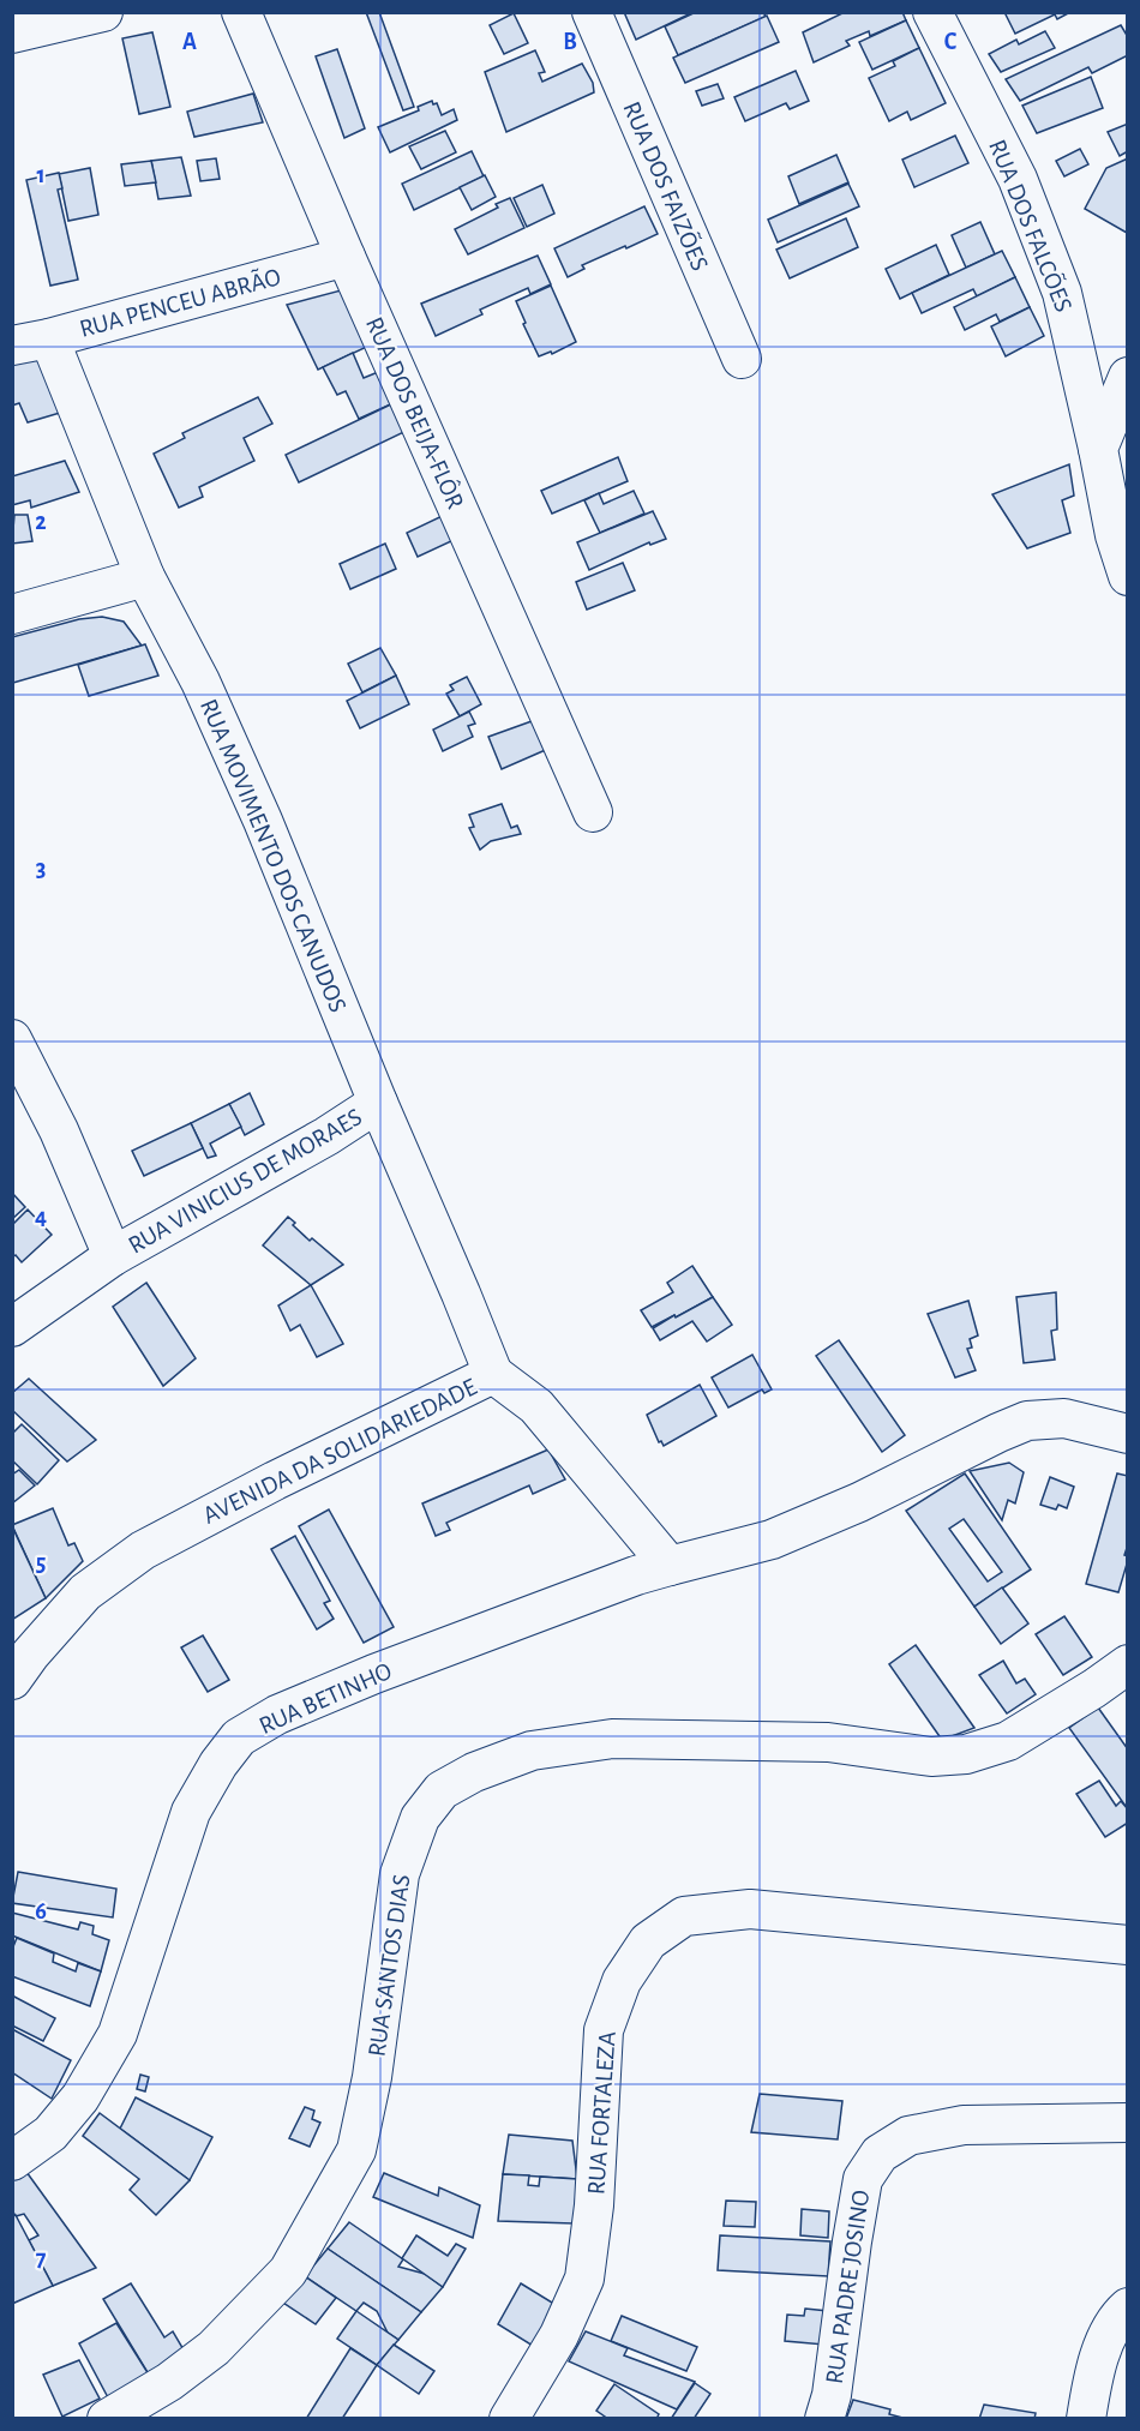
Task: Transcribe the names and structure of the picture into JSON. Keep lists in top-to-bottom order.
{
  "streets": {
    "street": [
      "RUA DOS FAIZÕES",
      "RUA DOS FALCÕES",
      "RUA PENCEU ABRÃO",
      "RUA DOS BEIJA-FLÔR",
      "RUA MOVIMENTO DOS CANUDOS",
      "RUA VINICIUS DE MORAES",
      "AVENIDA DA SOLIDARIEDADE",
      "RUA BETINHO",
      "RUA SANTOS DIAS",
      "RUA FORTALEZA",
      "RUA PADRE JOSINO"
    ]
  },
  "crossings": [
    ["RUA PENCEU ABRÃO", "RUA DOS BEIJA-FLÔR"],
    ["RUA PENCEU ABRÃO", "RUA MOVIMENTO DOS CANUDOS"],
    ["RUA MOVIMENTO DOS CANUDOS", "RUA VINICIUS DE MORAES"],
    ["RUA MOVIMENTO DOS CANUDOS", "AVENIDA DA SOLIDARIEDADE"],
    ["AVENIDA DA SOLIDARIEDADE", "RUA BETINHO"]
  ],
  "grid": {
    "columns": ["A", "B", "C"],
    "rows": [
      "1",
      "2",
      "3",
      "4",
      "5",
      "6",
      "7"
    ]
  }
}
